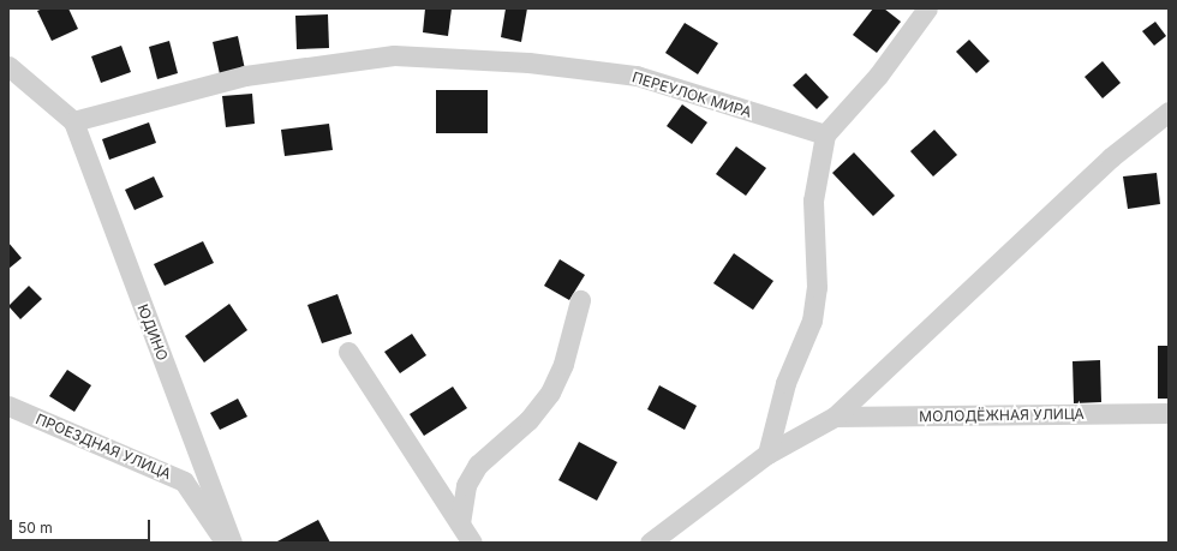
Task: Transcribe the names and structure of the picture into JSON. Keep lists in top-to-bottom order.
{
  "streets": {
    "street": [
      "ПЕРЕУЛОК МИРА",
      "ЮДИНО",
      "МОЛОДЁЖНАЯ УЛИЦА",
      "ПРОЕЗДНАЯ УЛИЦА"
    ]
  },
  "crossings": [
    ["ПЕРЕУЛОК МИРА", "ЮДИНО"]
  ],
  "scale_bar": "50 m"
}
